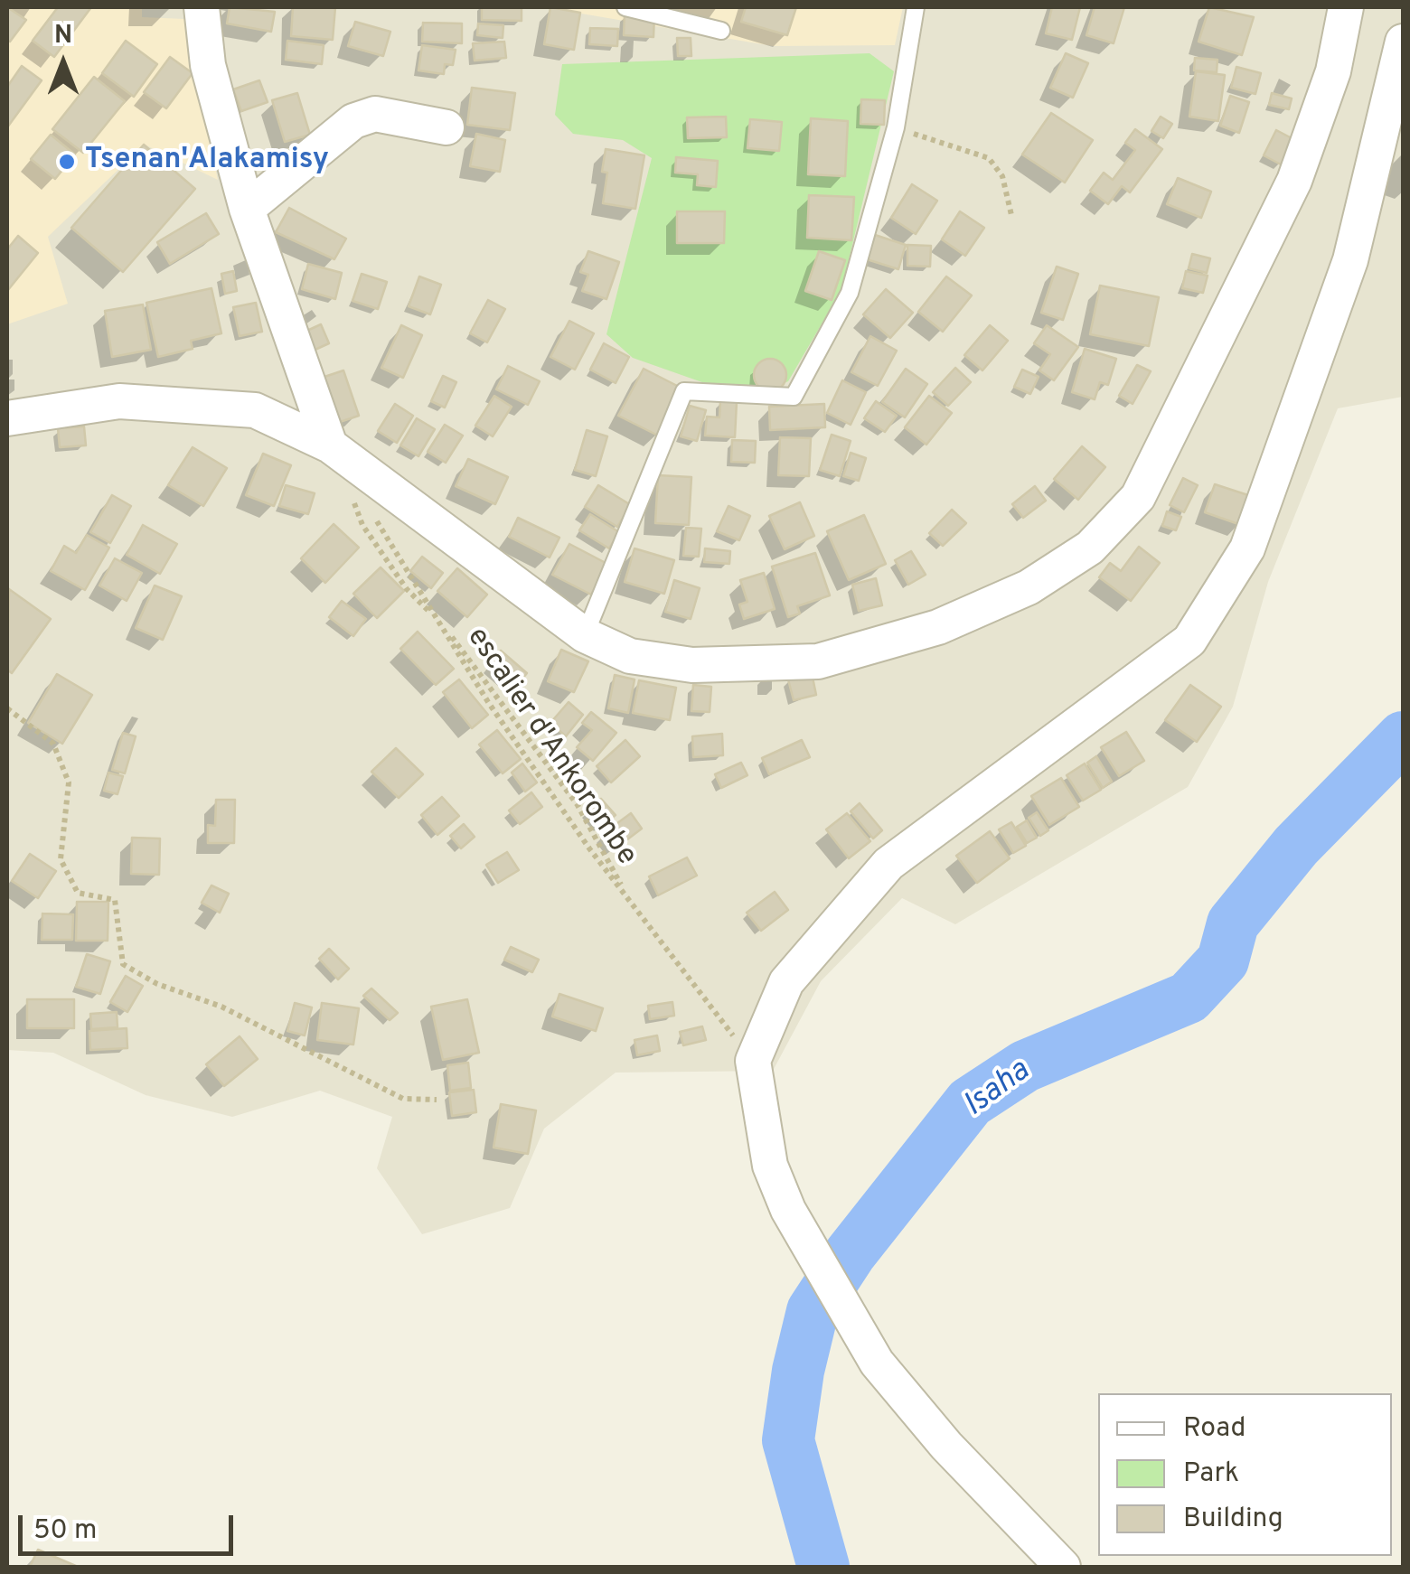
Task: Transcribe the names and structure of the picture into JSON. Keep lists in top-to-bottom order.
{
  "streets": {
    "path": ["escalier d'Ankorombe"]
  },
  "water": ["Isaha"],
  "places": ["Tsenan'Alakamisy"],
  "legend": ["Road", "Park", "Building"],
  "scale_bar": "50 m",
  "north": "top"
}
